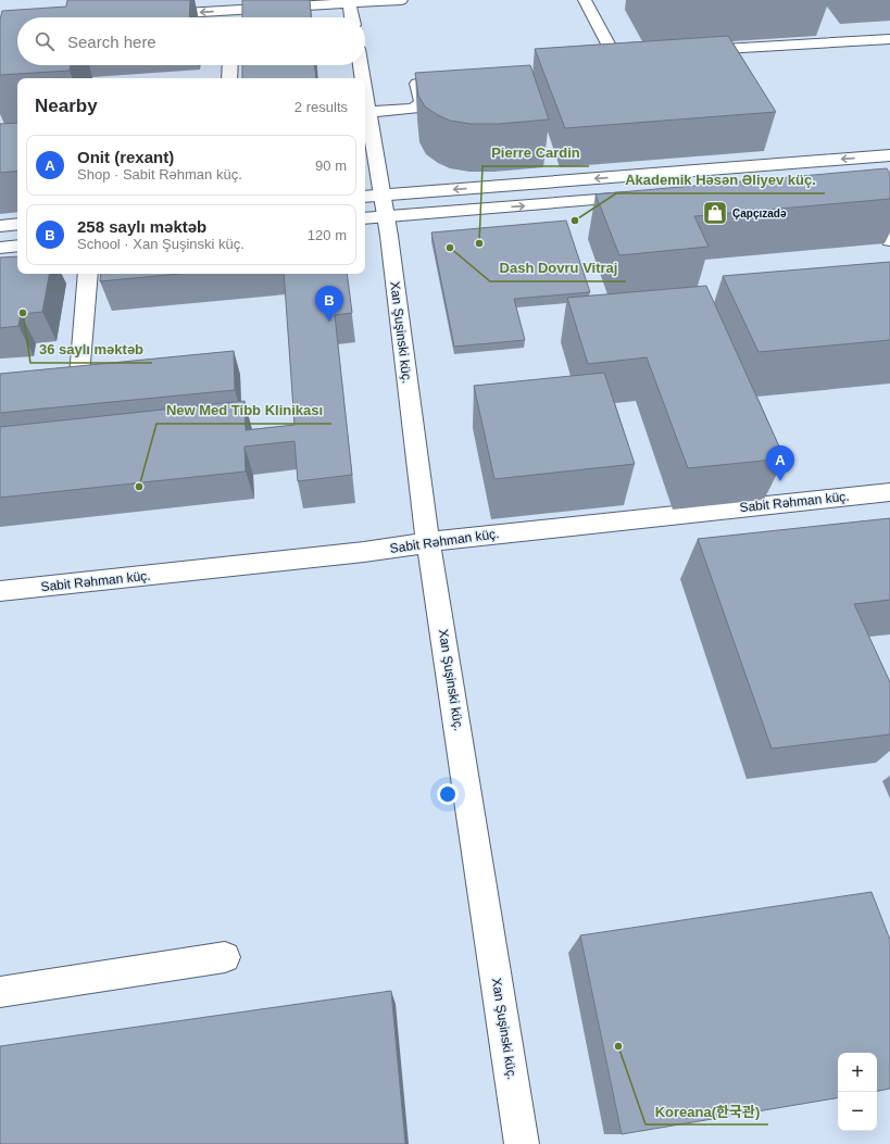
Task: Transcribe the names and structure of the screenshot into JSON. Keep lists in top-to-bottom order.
{
  "streets": {
    "street": ["Xan Şuşinski küç.", "Sabit Rəhman küç."]
  },
  "crossings": [
    ["Xan Şuşinski küç.", "Sabit Rəhman küç."]
  ],
  "places": {
    "shop": ["Çapçızadə"],
    "other": [
      "Akademik Həsən Əliyev küç.",
      "Pierre Cardin",
      "Dash Dovru Vitraj",
      "36 saylı məktəb",
      "New Med Tibb Klinikası",
      "Koreana(한국관)"
    ]
  },
  "page": {
    "search": "Search here",
    "heading": ["Nearby", "2 results"],
    "list": [
      {
        "mark": "A",
        "name": "Onit (rexant)",
        "note": "Shop · Sabit Rəhman küç.",
        "value": "90 m"
      },
      {
        "mark": "B",
        "name": "258 saylı məktəb",
        "note": "School · Xan Şuşinski küç.",
        "value": "120 m"
      }
    ],
    "pins": ["B", "A"],
    "map_buttons": ["+", "−"]
  }
}
